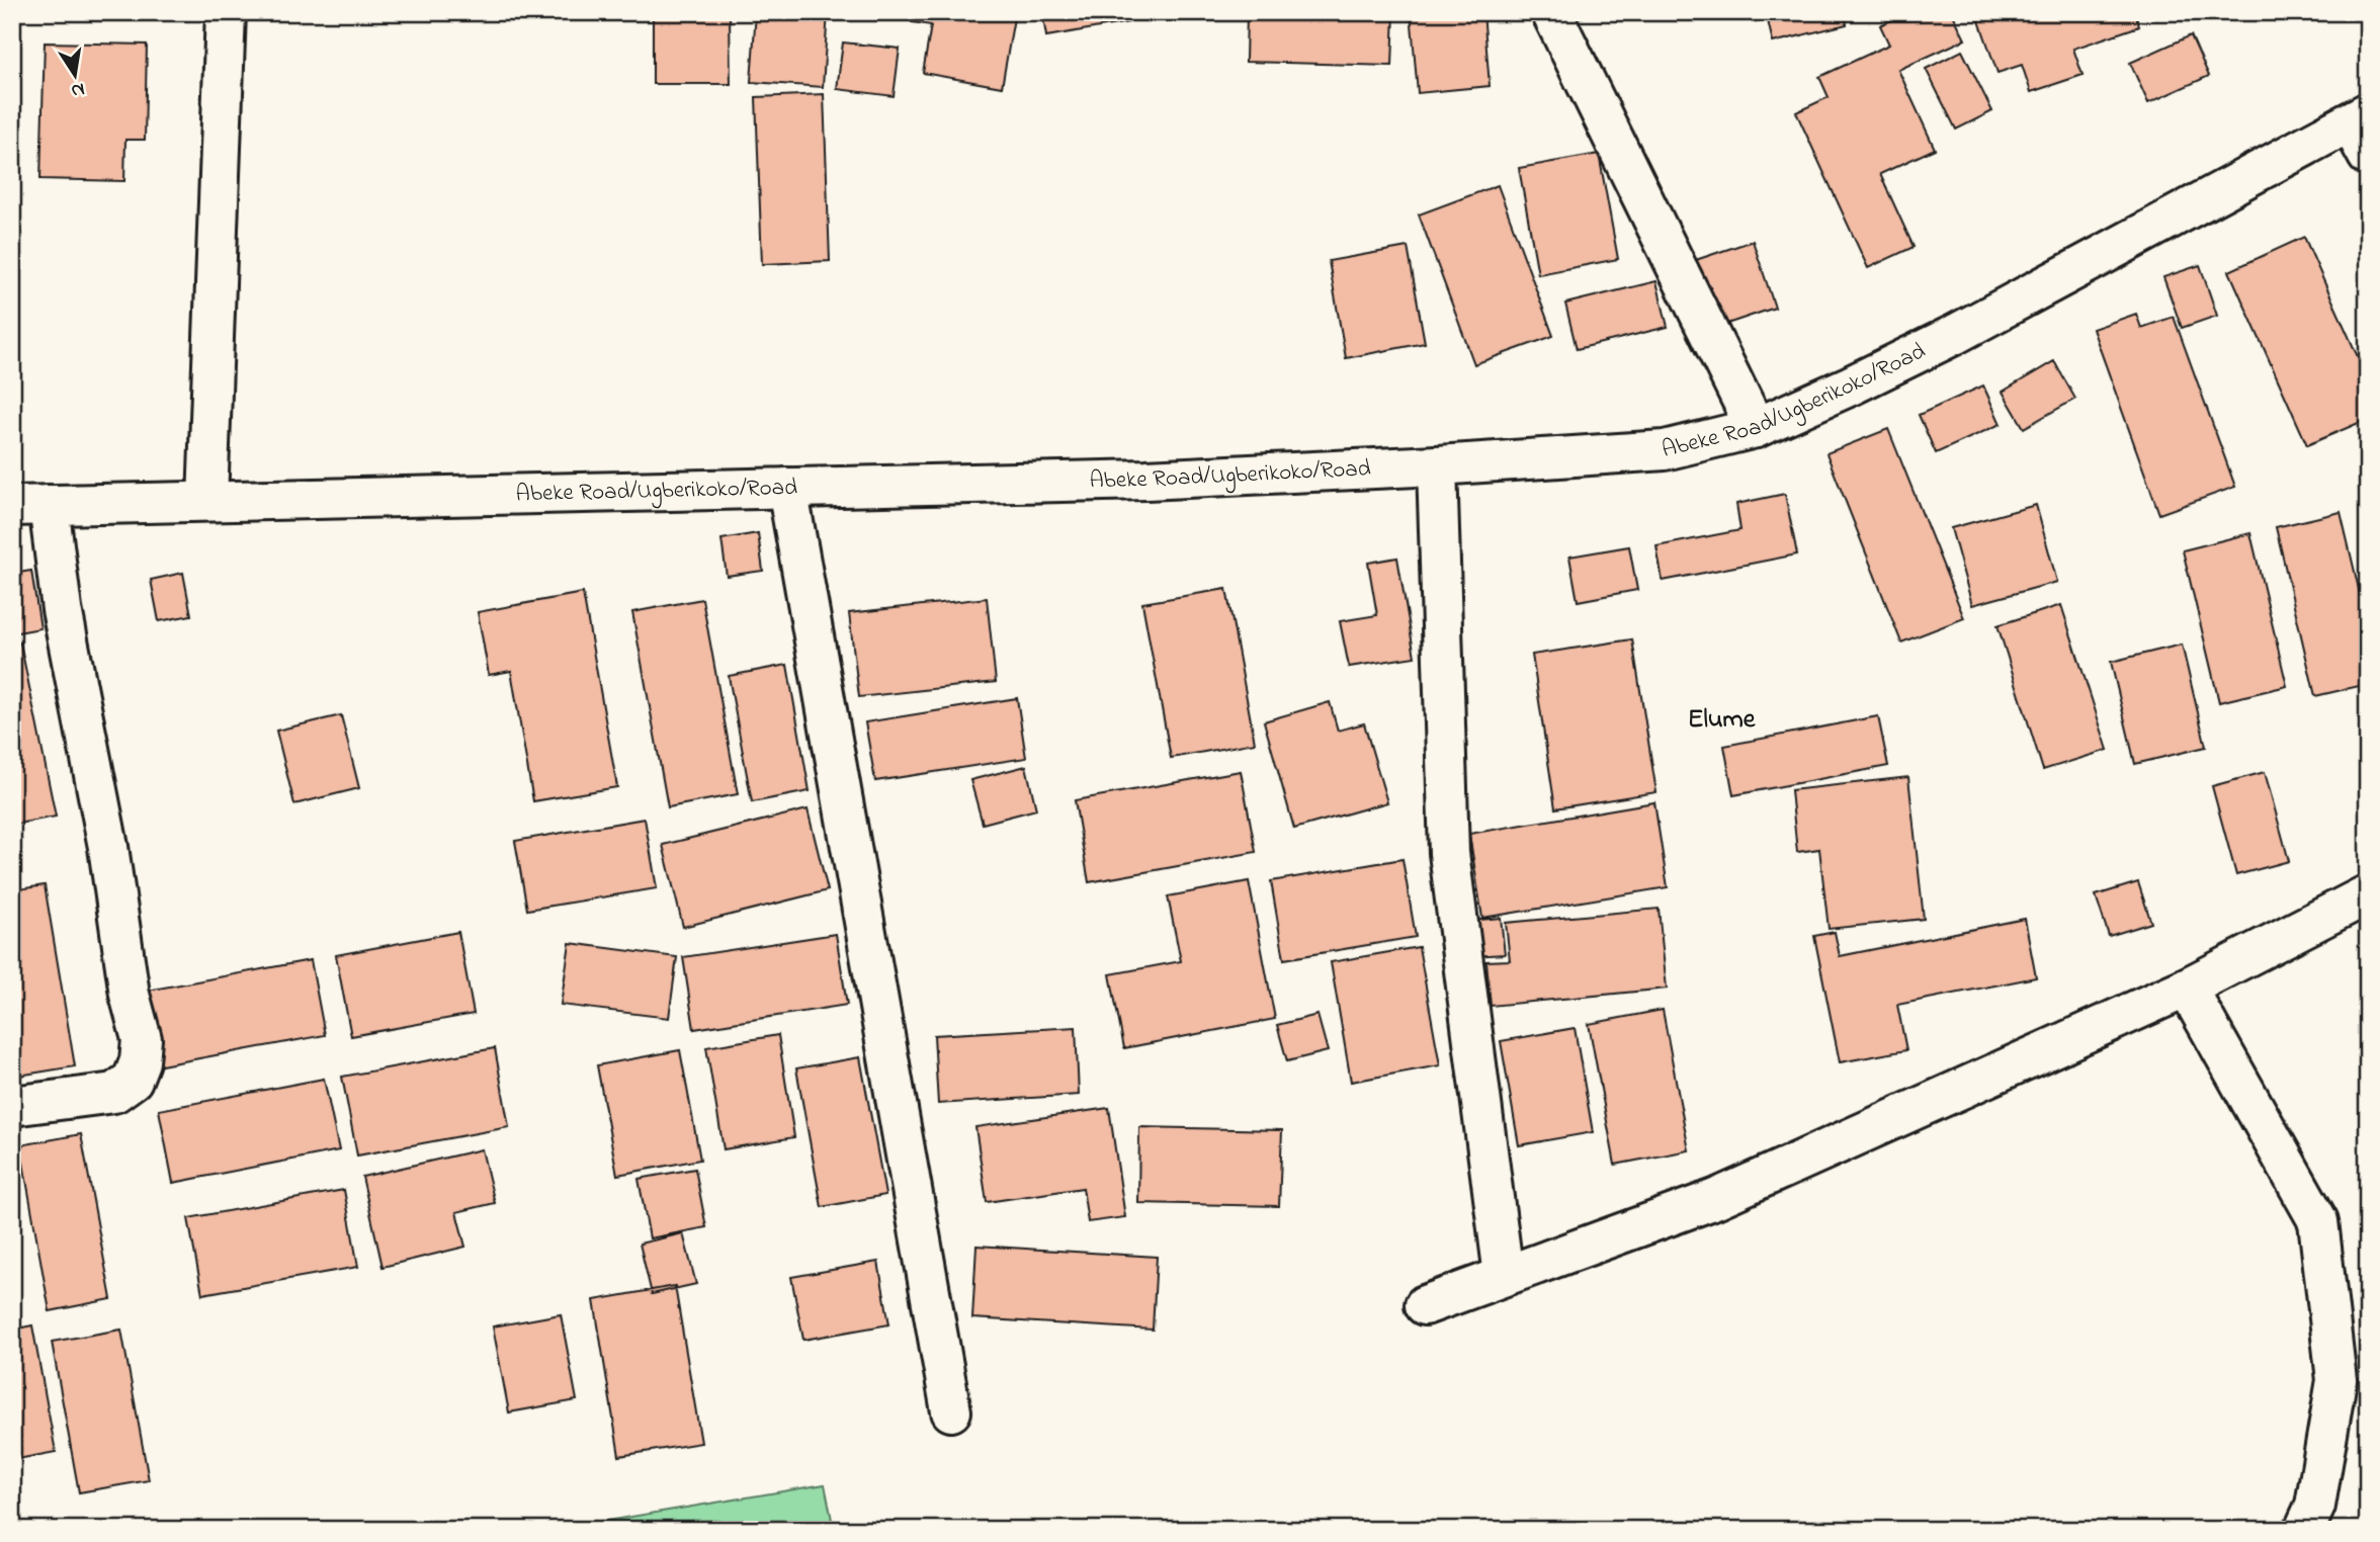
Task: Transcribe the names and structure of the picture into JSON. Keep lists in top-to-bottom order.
{
  "streets": {
    "street": ["Abeke Road/Ugberikoko/Road"]
  },
  "districts": ["Elume"],
  "north": "bottom"
}
